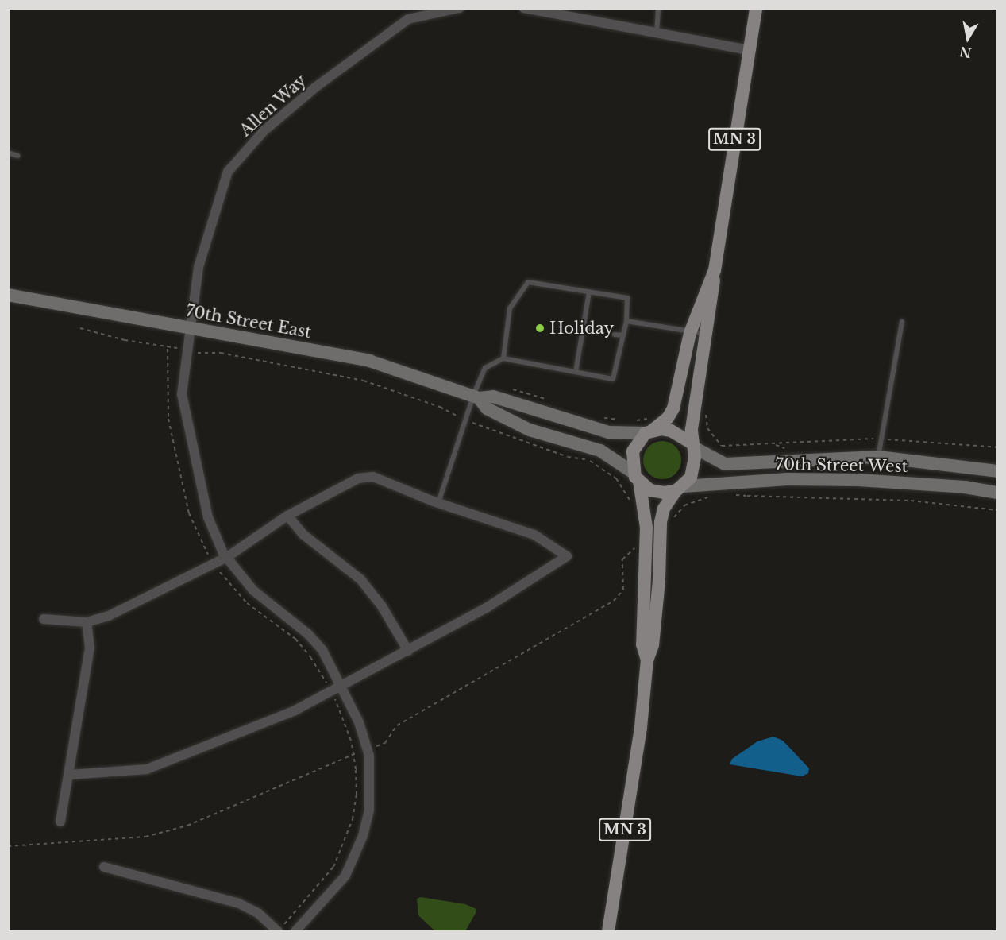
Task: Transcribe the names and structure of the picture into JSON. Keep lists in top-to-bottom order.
{
  "streets": {
    "main road": ["MN 3", "70th Street East", "70th Street West"],
    "street": ["Allen Way"]
  },
  "crossings": [
    ["Allen Way", "70th Street East"],
    ["MN 3", "70th Street East"],
    ["MN 3", "70th Street West"],
    ["70th Street East", "70th Street West"]
  ],
  "places": ["Holiday"],
  "north": "bottom"
}
